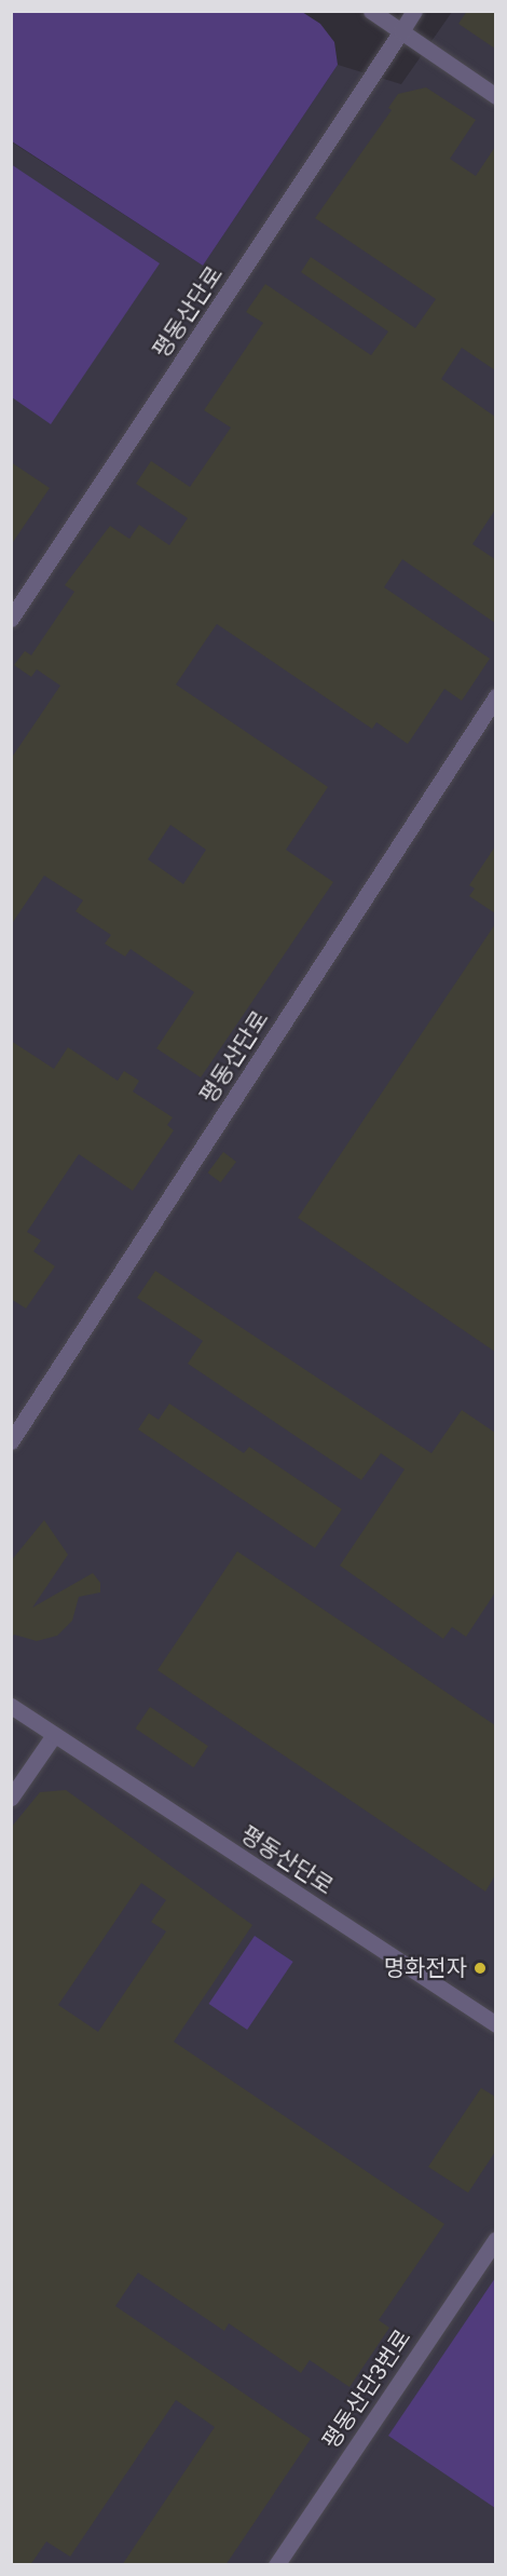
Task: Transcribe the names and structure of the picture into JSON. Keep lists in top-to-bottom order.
{
  "streets": {
    "street": ["평동산단로", "평동산단3번로"]
  },
  "places": ["명화전자"]
}
